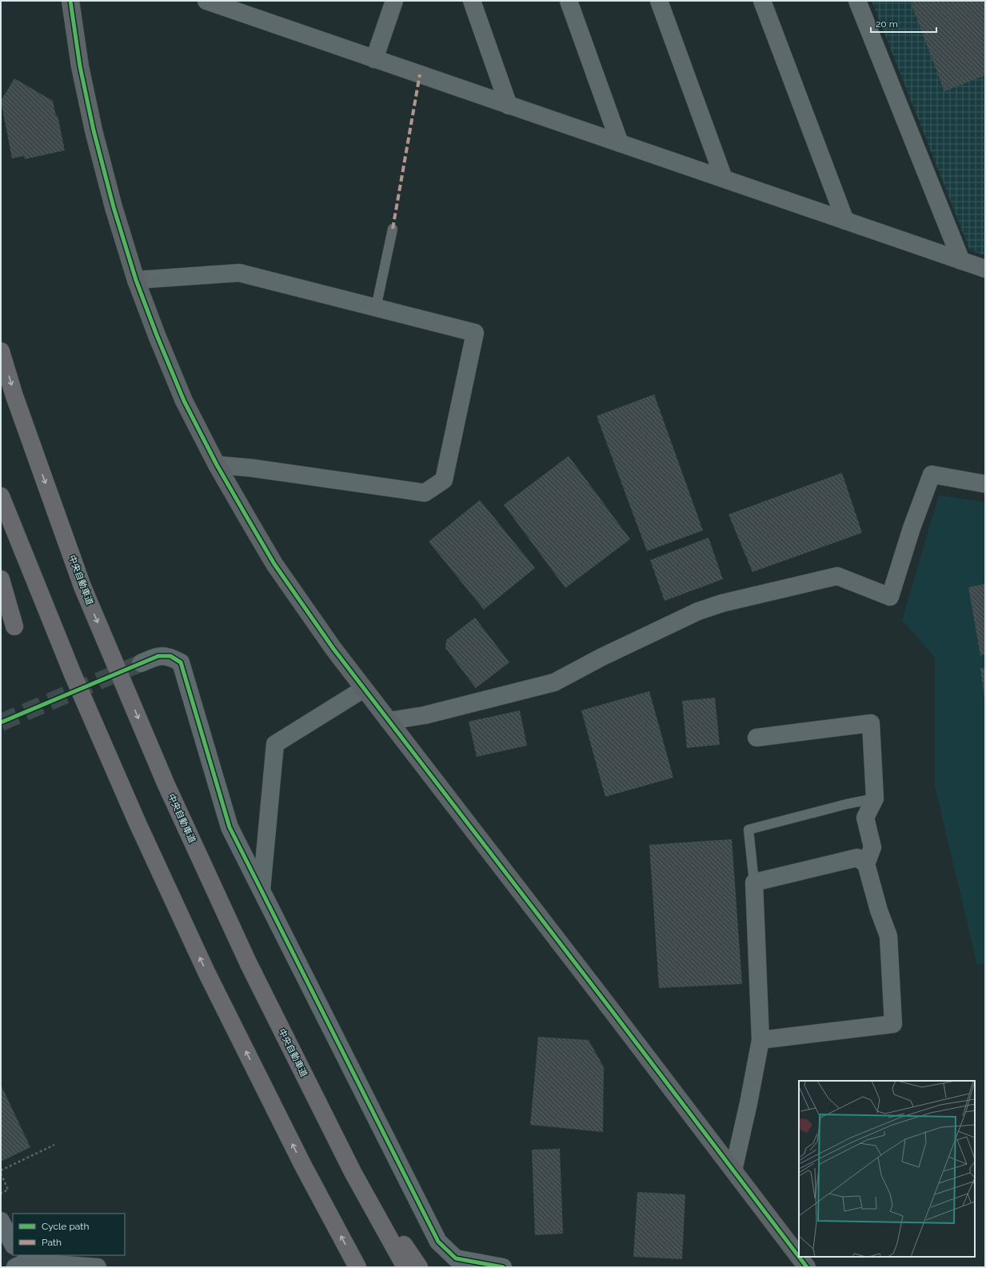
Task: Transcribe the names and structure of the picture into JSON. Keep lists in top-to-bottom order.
{
  "streets": {
    "highway": ["中央自動車道"]
  },
  "legend": ["Cycle path", "Path"],
  "scale_bar": "20 m"
}
